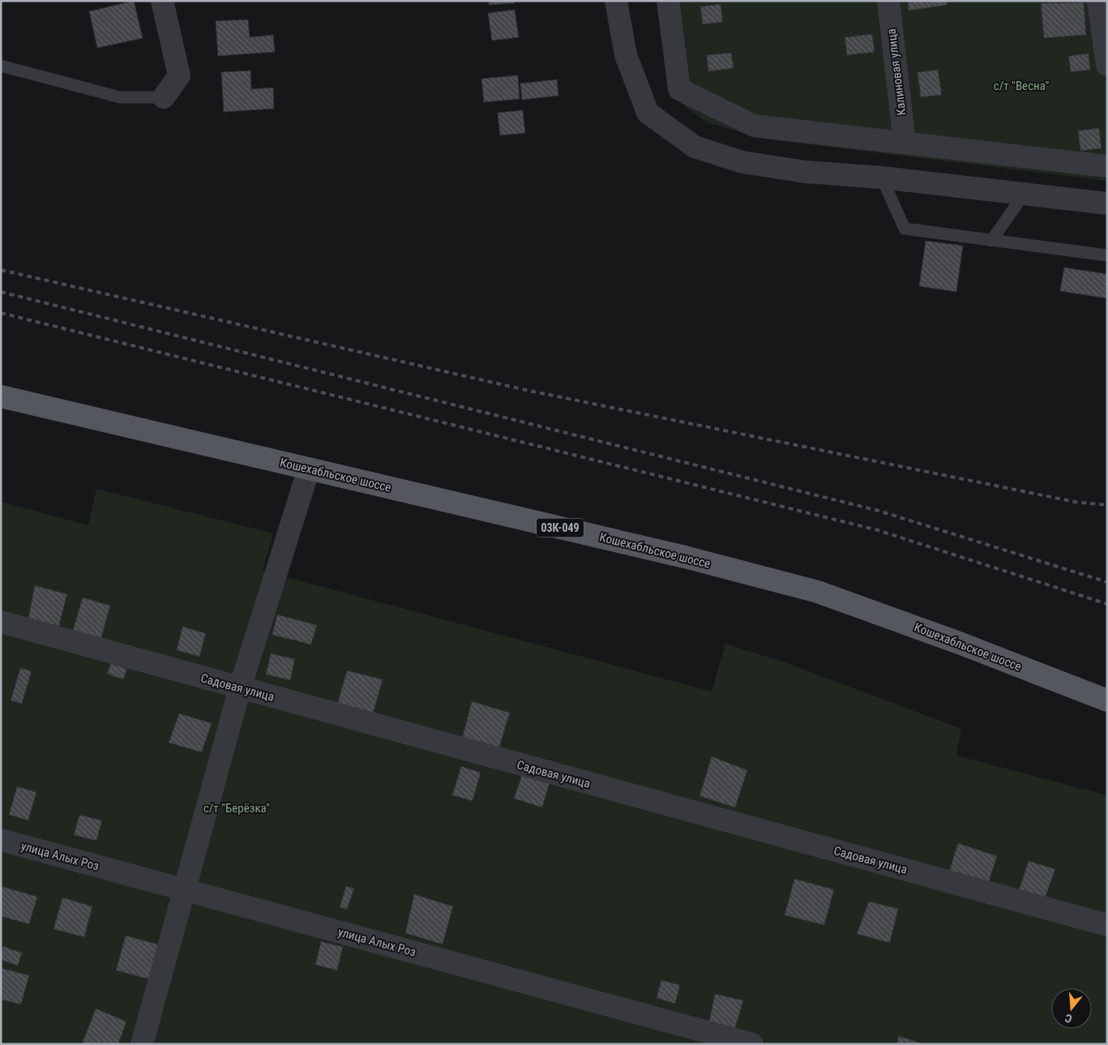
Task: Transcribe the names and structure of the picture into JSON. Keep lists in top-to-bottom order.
{
  "streets": {
    "main road": ["Кошехабльское шоссе", "03К-049"],
    "street": ["Калиновая улица", "Садовая улица", "улица Алых Роз"]
  },
  "parks": ["с/т \"Весна\"", "с/т \"Берёзка\""],
  "north": "bottom"
}
